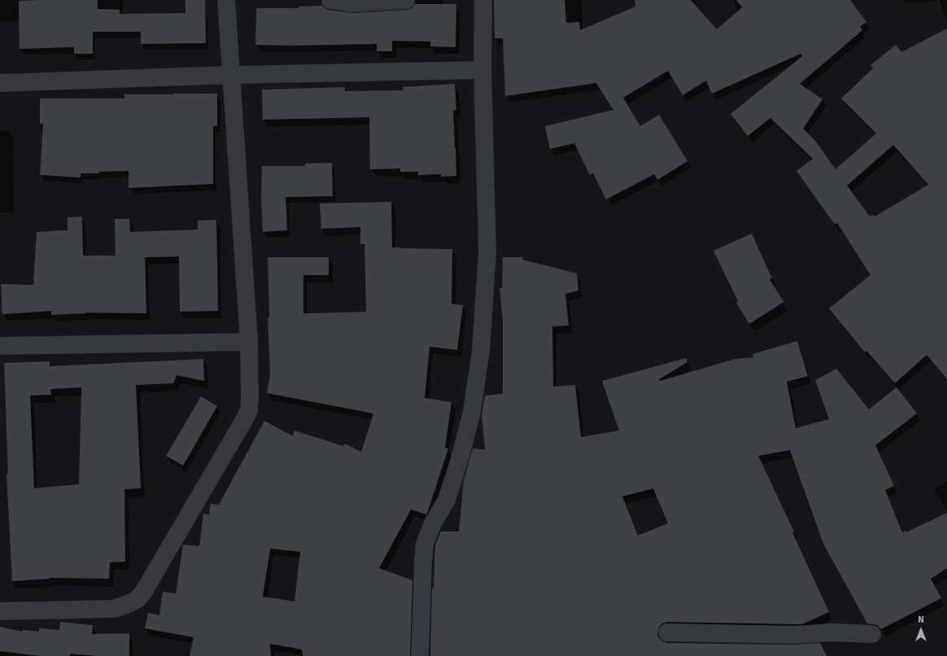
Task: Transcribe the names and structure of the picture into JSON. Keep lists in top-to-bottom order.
{
  "north": "top"
}
